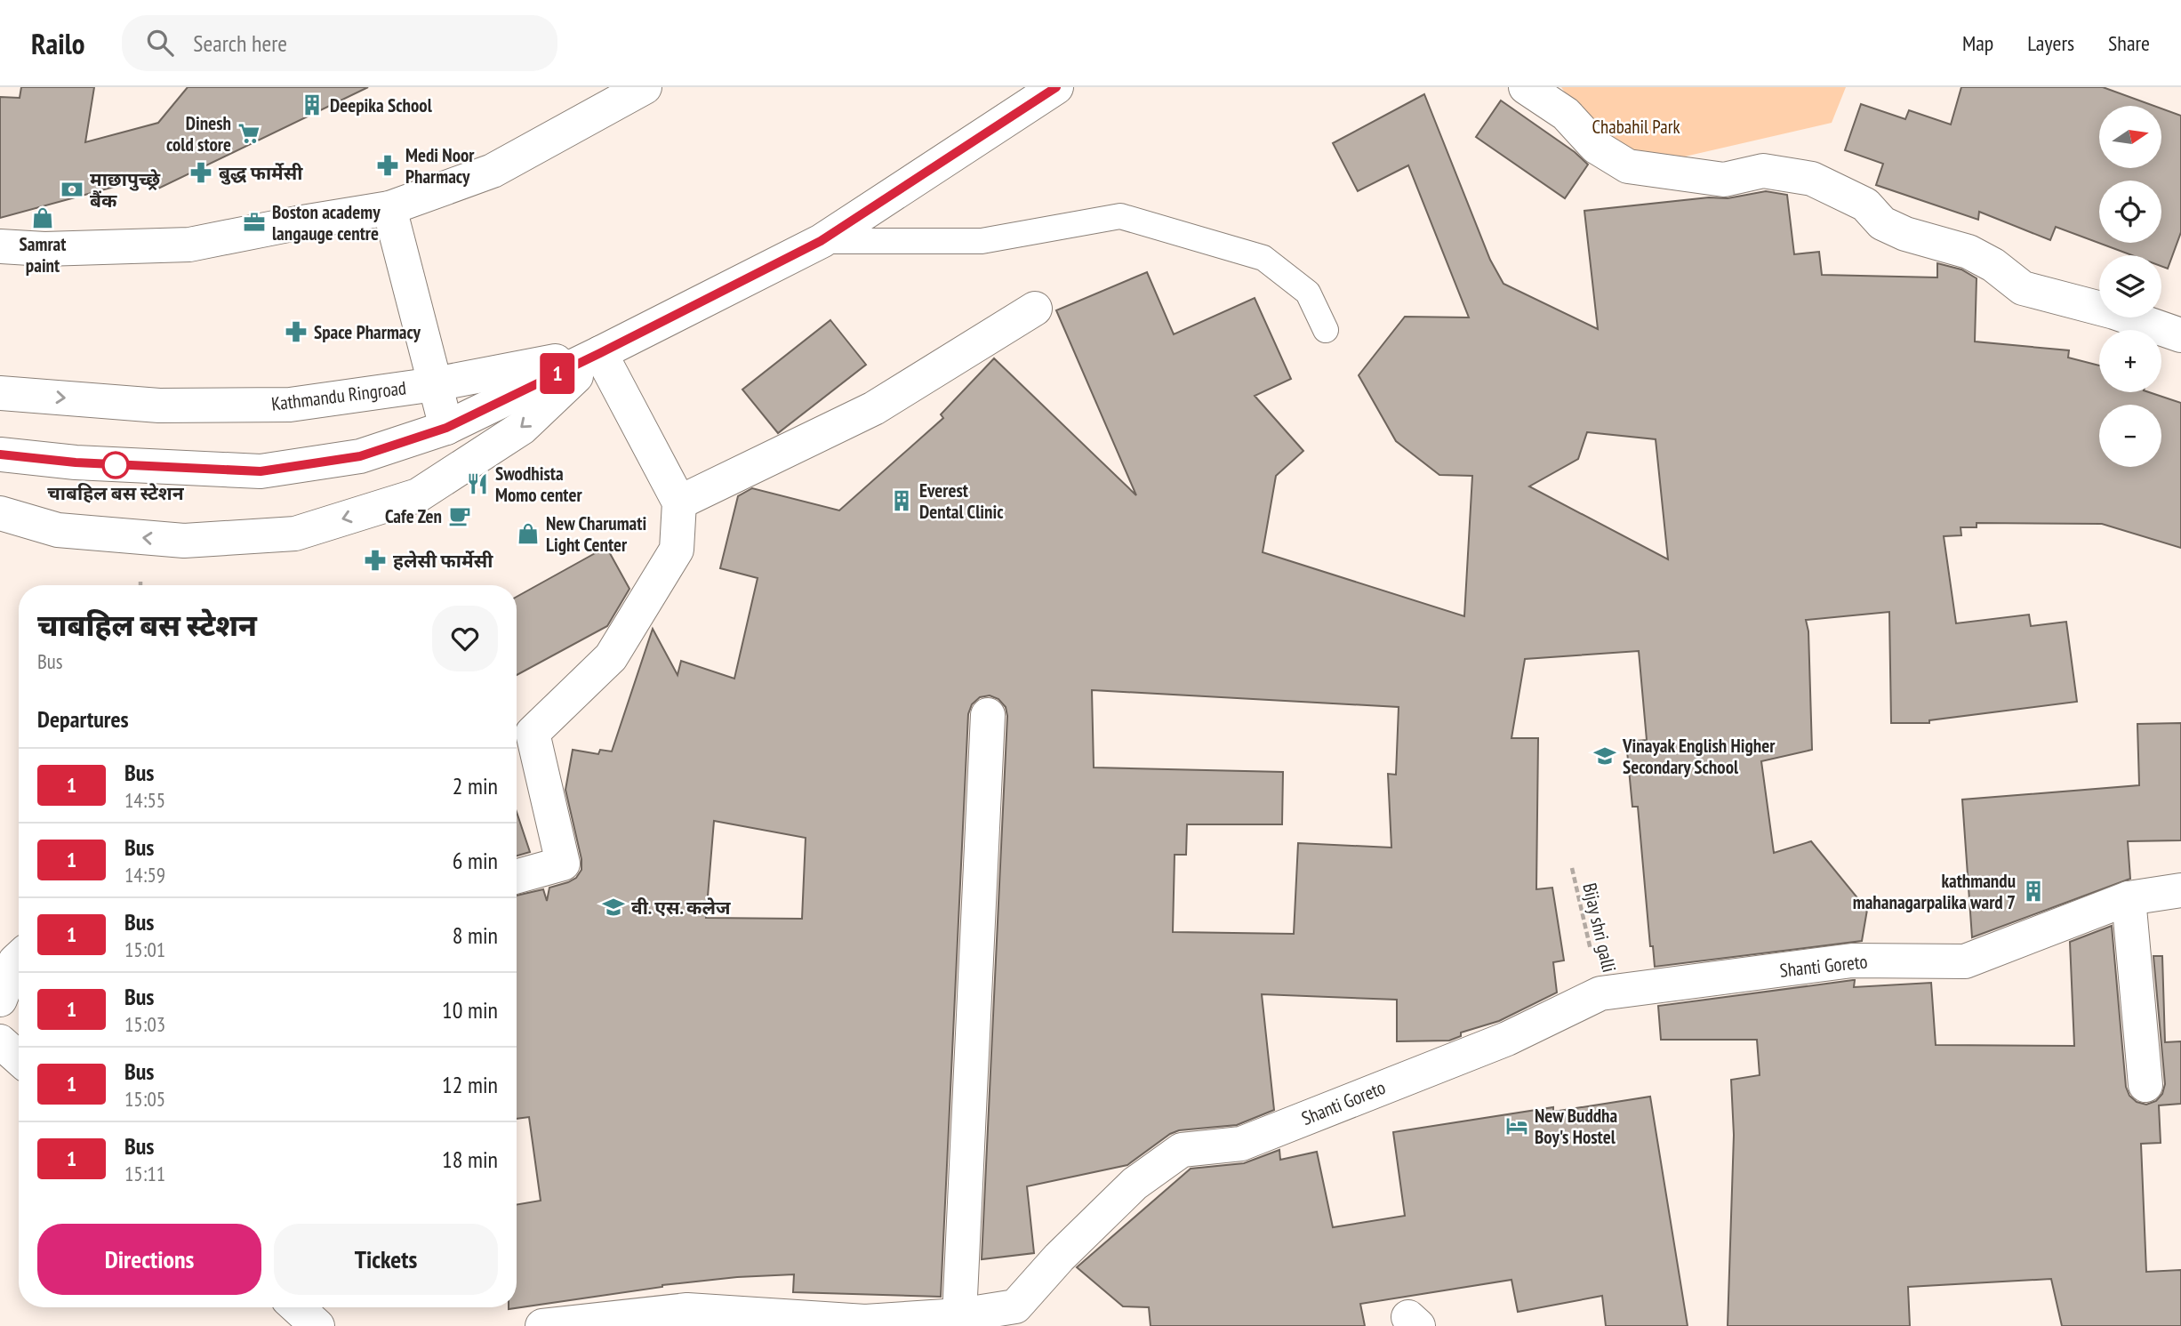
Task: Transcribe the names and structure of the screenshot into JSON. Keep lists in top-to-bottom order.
{
  "streets": {
    "main road": ["Kathmandu Ringroad", "Shanti Goreto"],
    "path": ["Bijay shri galli"]
  },
  "crossings": [
    ["Bijay shri galli", "Shanti Goreto"]
  ],
  "parks": ["Chabahil Park"],
  "places": {
    "building": ["Deepika School", "Everest Dental Clinic", "kathmandu mahanagarpalika ward 7"],
    "supermarket": ["Dinesh cold store"],
    "pharmacy": [
      "Medi Noor Pharmacy",
      "बुद्ध फार्मेसी",
      "Space Pharmacy",
      "हलेसी फार्मेसी"
    ],
    "bank": ["माछापुच्छ्रे बैंक"],
    "shop": ["Samrat paint", "New Charumati Light Center"],
    "office": ["Boston academy langauge centre"],
    "other": ["चाबहिल बस स्टेशन"],
    "restaurant": ["Swodhista Momo center"],
    "cafe": ["Cafe Zen"],
    "school or university": ["Vinayak English Higher Secondary School", "वी. एस. कलेज"],
    "hotel": ["New Buddha Boy's Hostel"]
  },
  "lines": ["bus line 1"],
  "north": "right",
  "page": {
    "header": "Railo",
    "search": "Search here",
    "nav": ["Map", "Layers", "Share"],
    "on_map": "1",
    "map_buttons": ["+", "−"],
    "heading": [
      ["चाबहिल बस स्टेशन", "Bus"],
      "Departures"
    ],
    "list": [
      {
        "mark": "1",
        "name": "Bus",
        "note": "14:55",
        "value": "2 min"
      },
      {
        "mark": "1",
        "name": "Bus",
        "note": "14:59",
        "value": "6 min"
      },
      {
        "mark": "1",
        "name": "Bus",
        "note": "15:01",
        "value": "8 min"
      },
      {
        "mark": "1",
        "name": "Bus",
        "note": "15:03",
        "value": "10 min"
      },
      {
        "mark": "1",
        "name": "Bus",
        "note": "15:05",
        "value": "12 min"
      },
      {
        "mark": "1",
        "name": "Bus",
        "note": "15:11",
        "value": "18 min"
      }
    ],
    "buttons": ["Directions", "Tickets"]
  }
}
